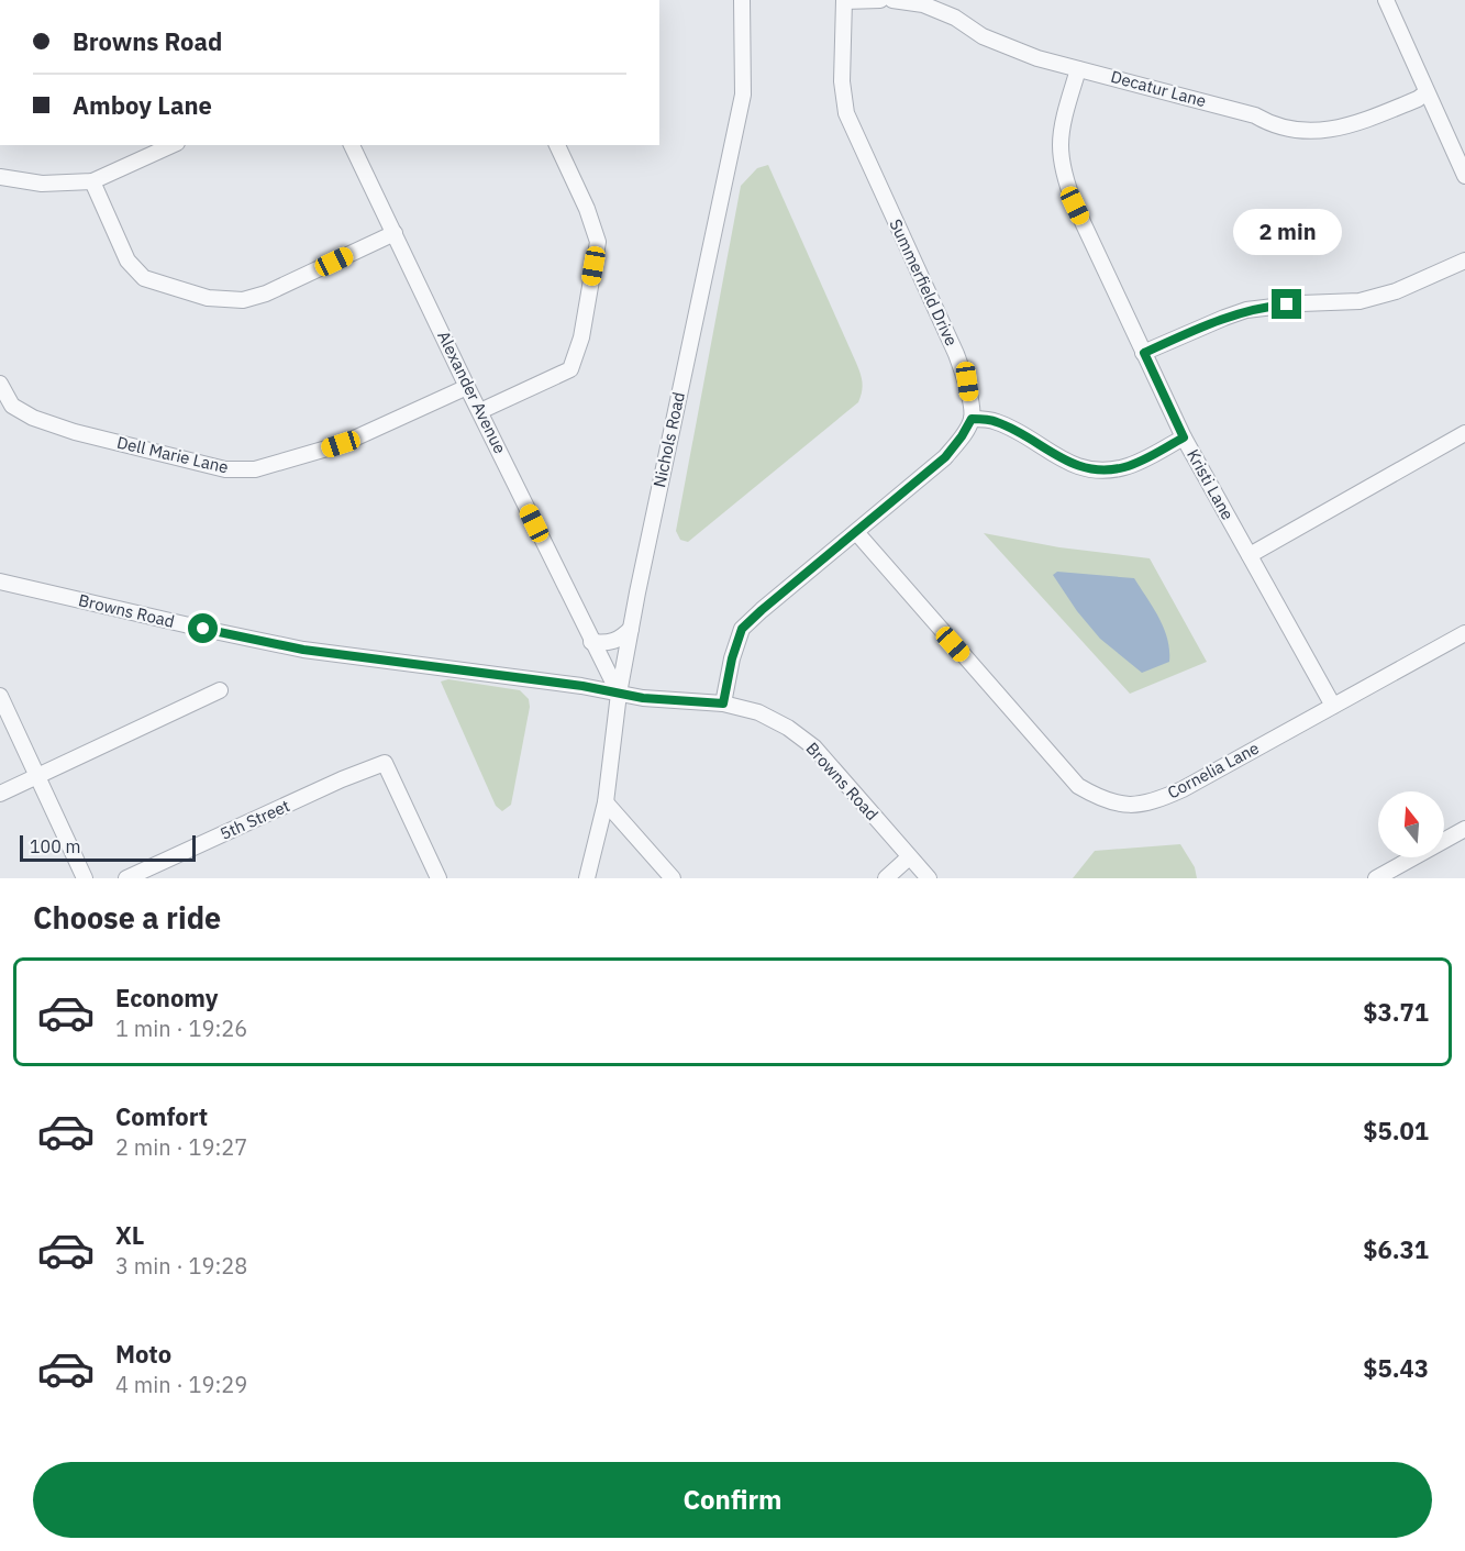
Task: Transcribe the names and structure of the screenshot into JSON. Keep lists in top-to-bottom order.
{
  "streets": {
    "street": [
      "Decatur Lane",
      "Summerfield Drive",
      "Alexander Avenue",
      "Nichols Road",
      "Dell Marie Lane",
      "Kristi Lane",
      "Browns Road",
      "Cornelia Lane",
      "5th Street"
    ]
  },
  "crossings": [
    ["Decatur Lane", "Kristi Lane"],
    ["Alexander Avenue", "Nichols Road"],
    ["Alexander Avenue", "Dell Marie Lane"],
    ["Alexander Avenue", "Browns Road"],
    ["Nichols Road", "Browns Road"],
    ["Kristi Lane", "Cornelia Lane"]
  ],
  "scale_bar": "100 m",
  "north": "top",
  "page": {
    "banner": ["Browns Road", "Amboy Lane"],
    "bubble": "2 min",
    "scale": "100 m",
    "heading": "Choose a ride",
    "list": [
      {
        "name": "Economy",
        "note": "1 min · 19:26",
        "value": "$3.71"
      },
      {
        "name": "Comfort",
        "note": "2 min · 19:27",
        "value": "$5.01"
      },
      {
        "name": "XL",
        "note": "3 min · 19:28",
        "value": "$6.31"
      },
      {
        "name": "Moto",
        "note": "4 min · 19:29",
        "value": "$5.43"
      }
    ],
    "buttons": "Confirm"
  }
}
